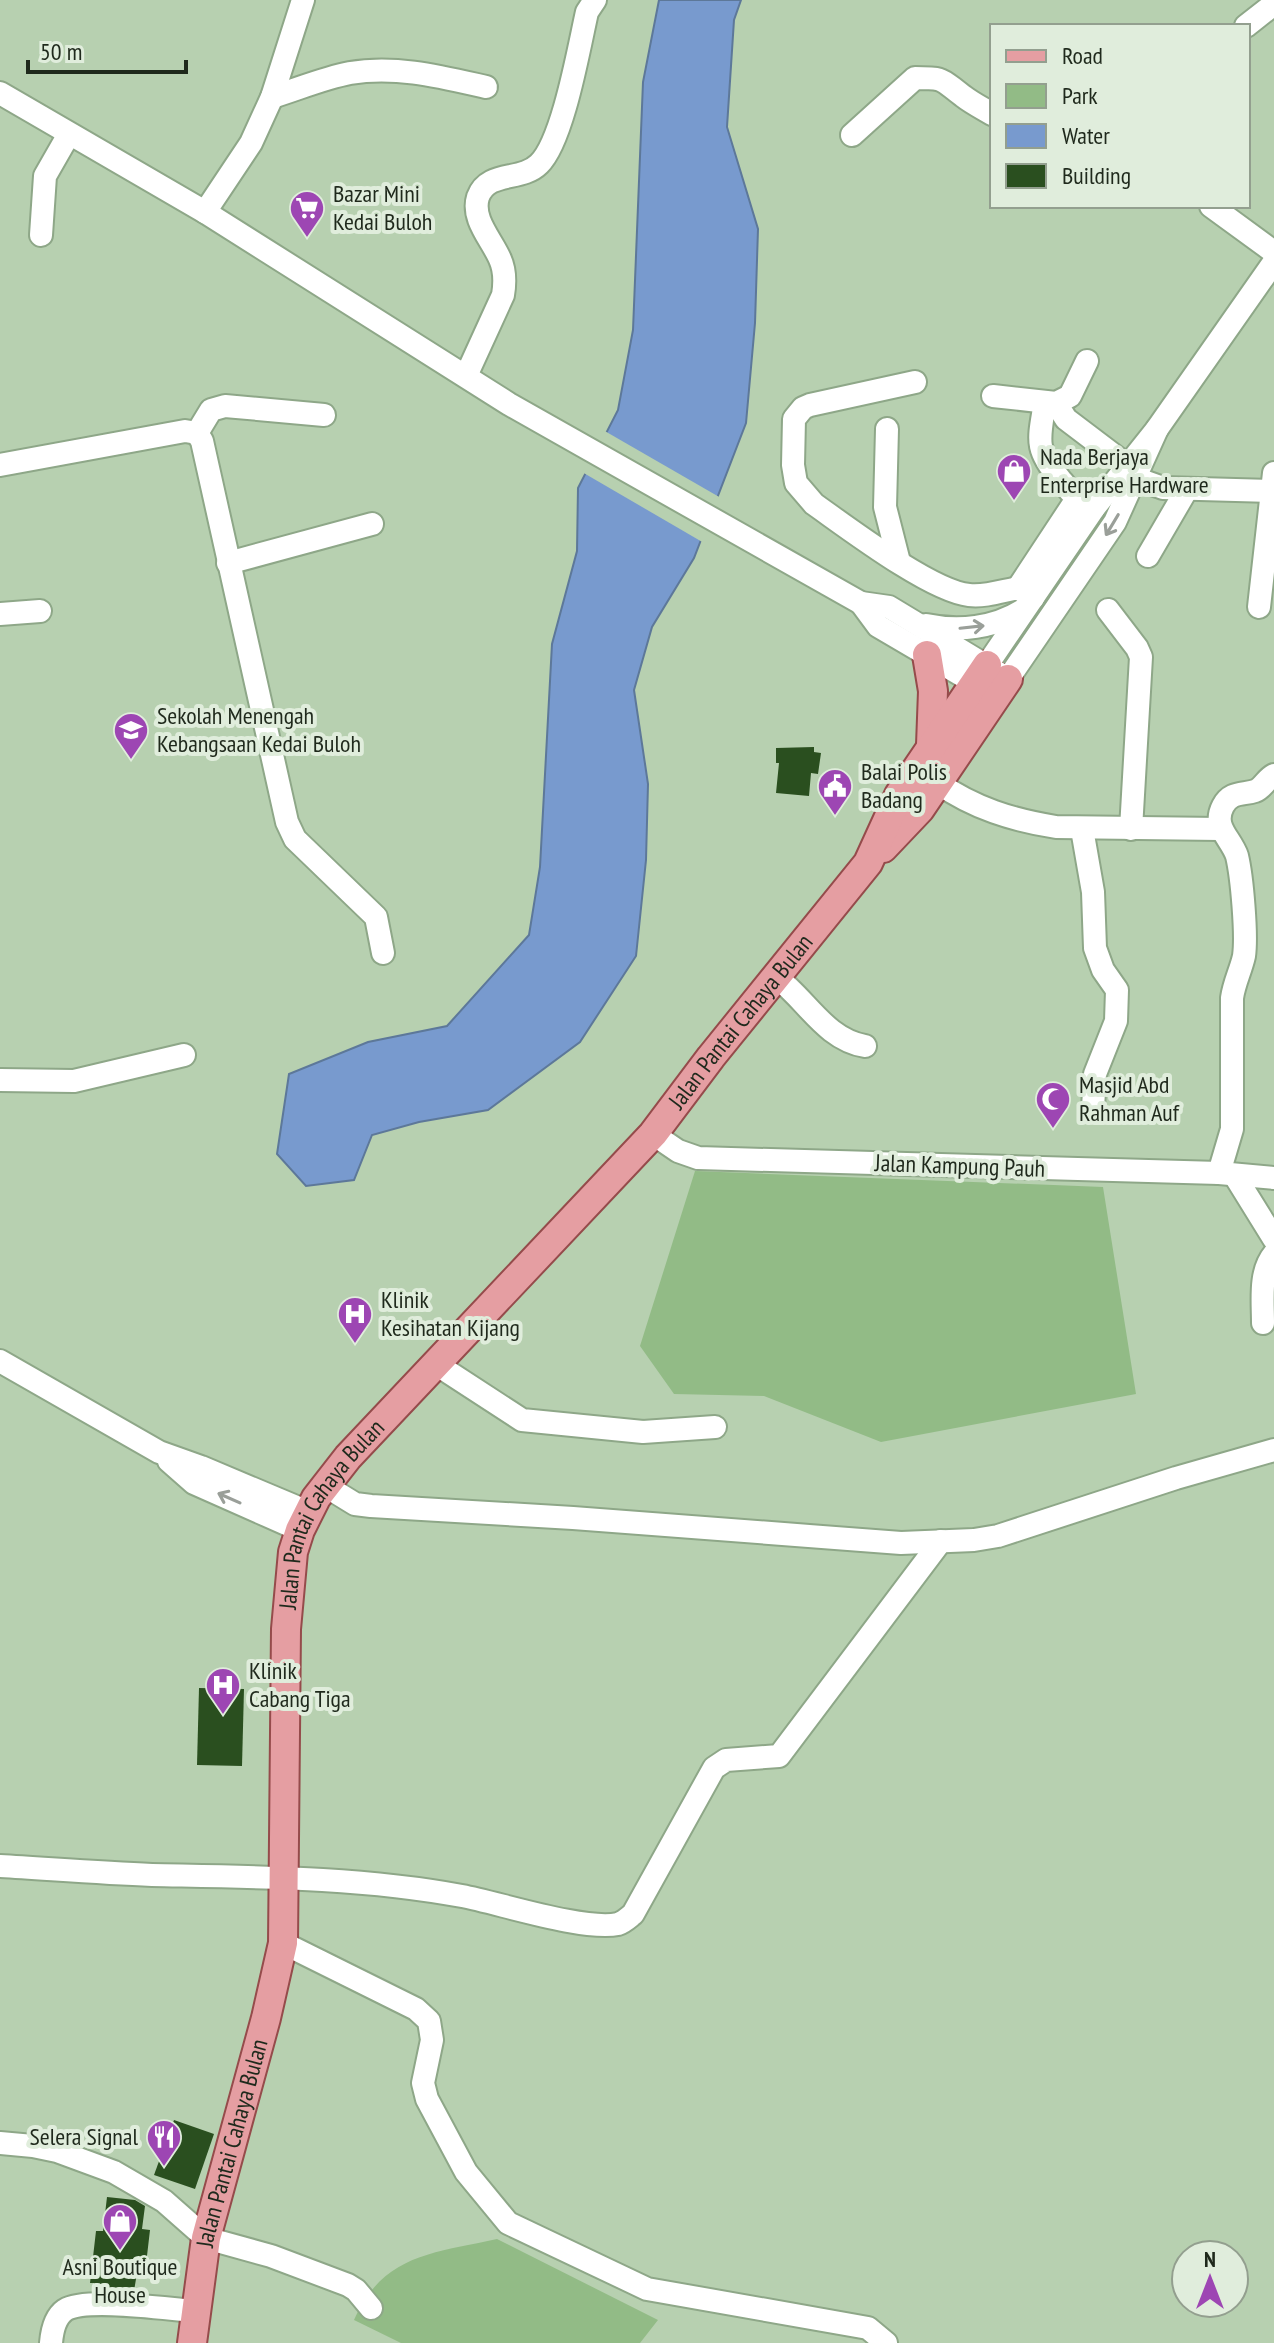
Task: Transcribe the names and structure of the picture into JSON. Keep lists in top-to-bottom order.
{
  "streets": {
    "main road": ["Jalan Pantai Cahaya Bulan"],
    "street": ["Jalan Kampung Pauh"]
  },
  "crossings": [
    ["Jalan Pantai Cahaya Bulan", "Jalan Kampung Pauh"]
  ],
  "places": {
    "supermarket": ["Bazar Mini Kedai Buloh"],
    "shop": ["Nada Berjaya Enterprise Hardware", "Asni Boutique House"],
    "school or university": ["Sekolah Menengah Kebangsaan Kedai Buloh"],
    "public building": ["Balai Polis Badang"],
    "mosque": ["Masjid Abd Rahman Auf"],
    "hospital": ["Klinik Kesihatan Kijang", "Klinik Cabang Tiga"],
    "restaurant": ["Selera Signal"]
  },
  "legend": [
    "Road",
    "Park",
    "Water",
    "Building"
  ],
  "scale_bar": "50 m",
  "north": "top"
}
